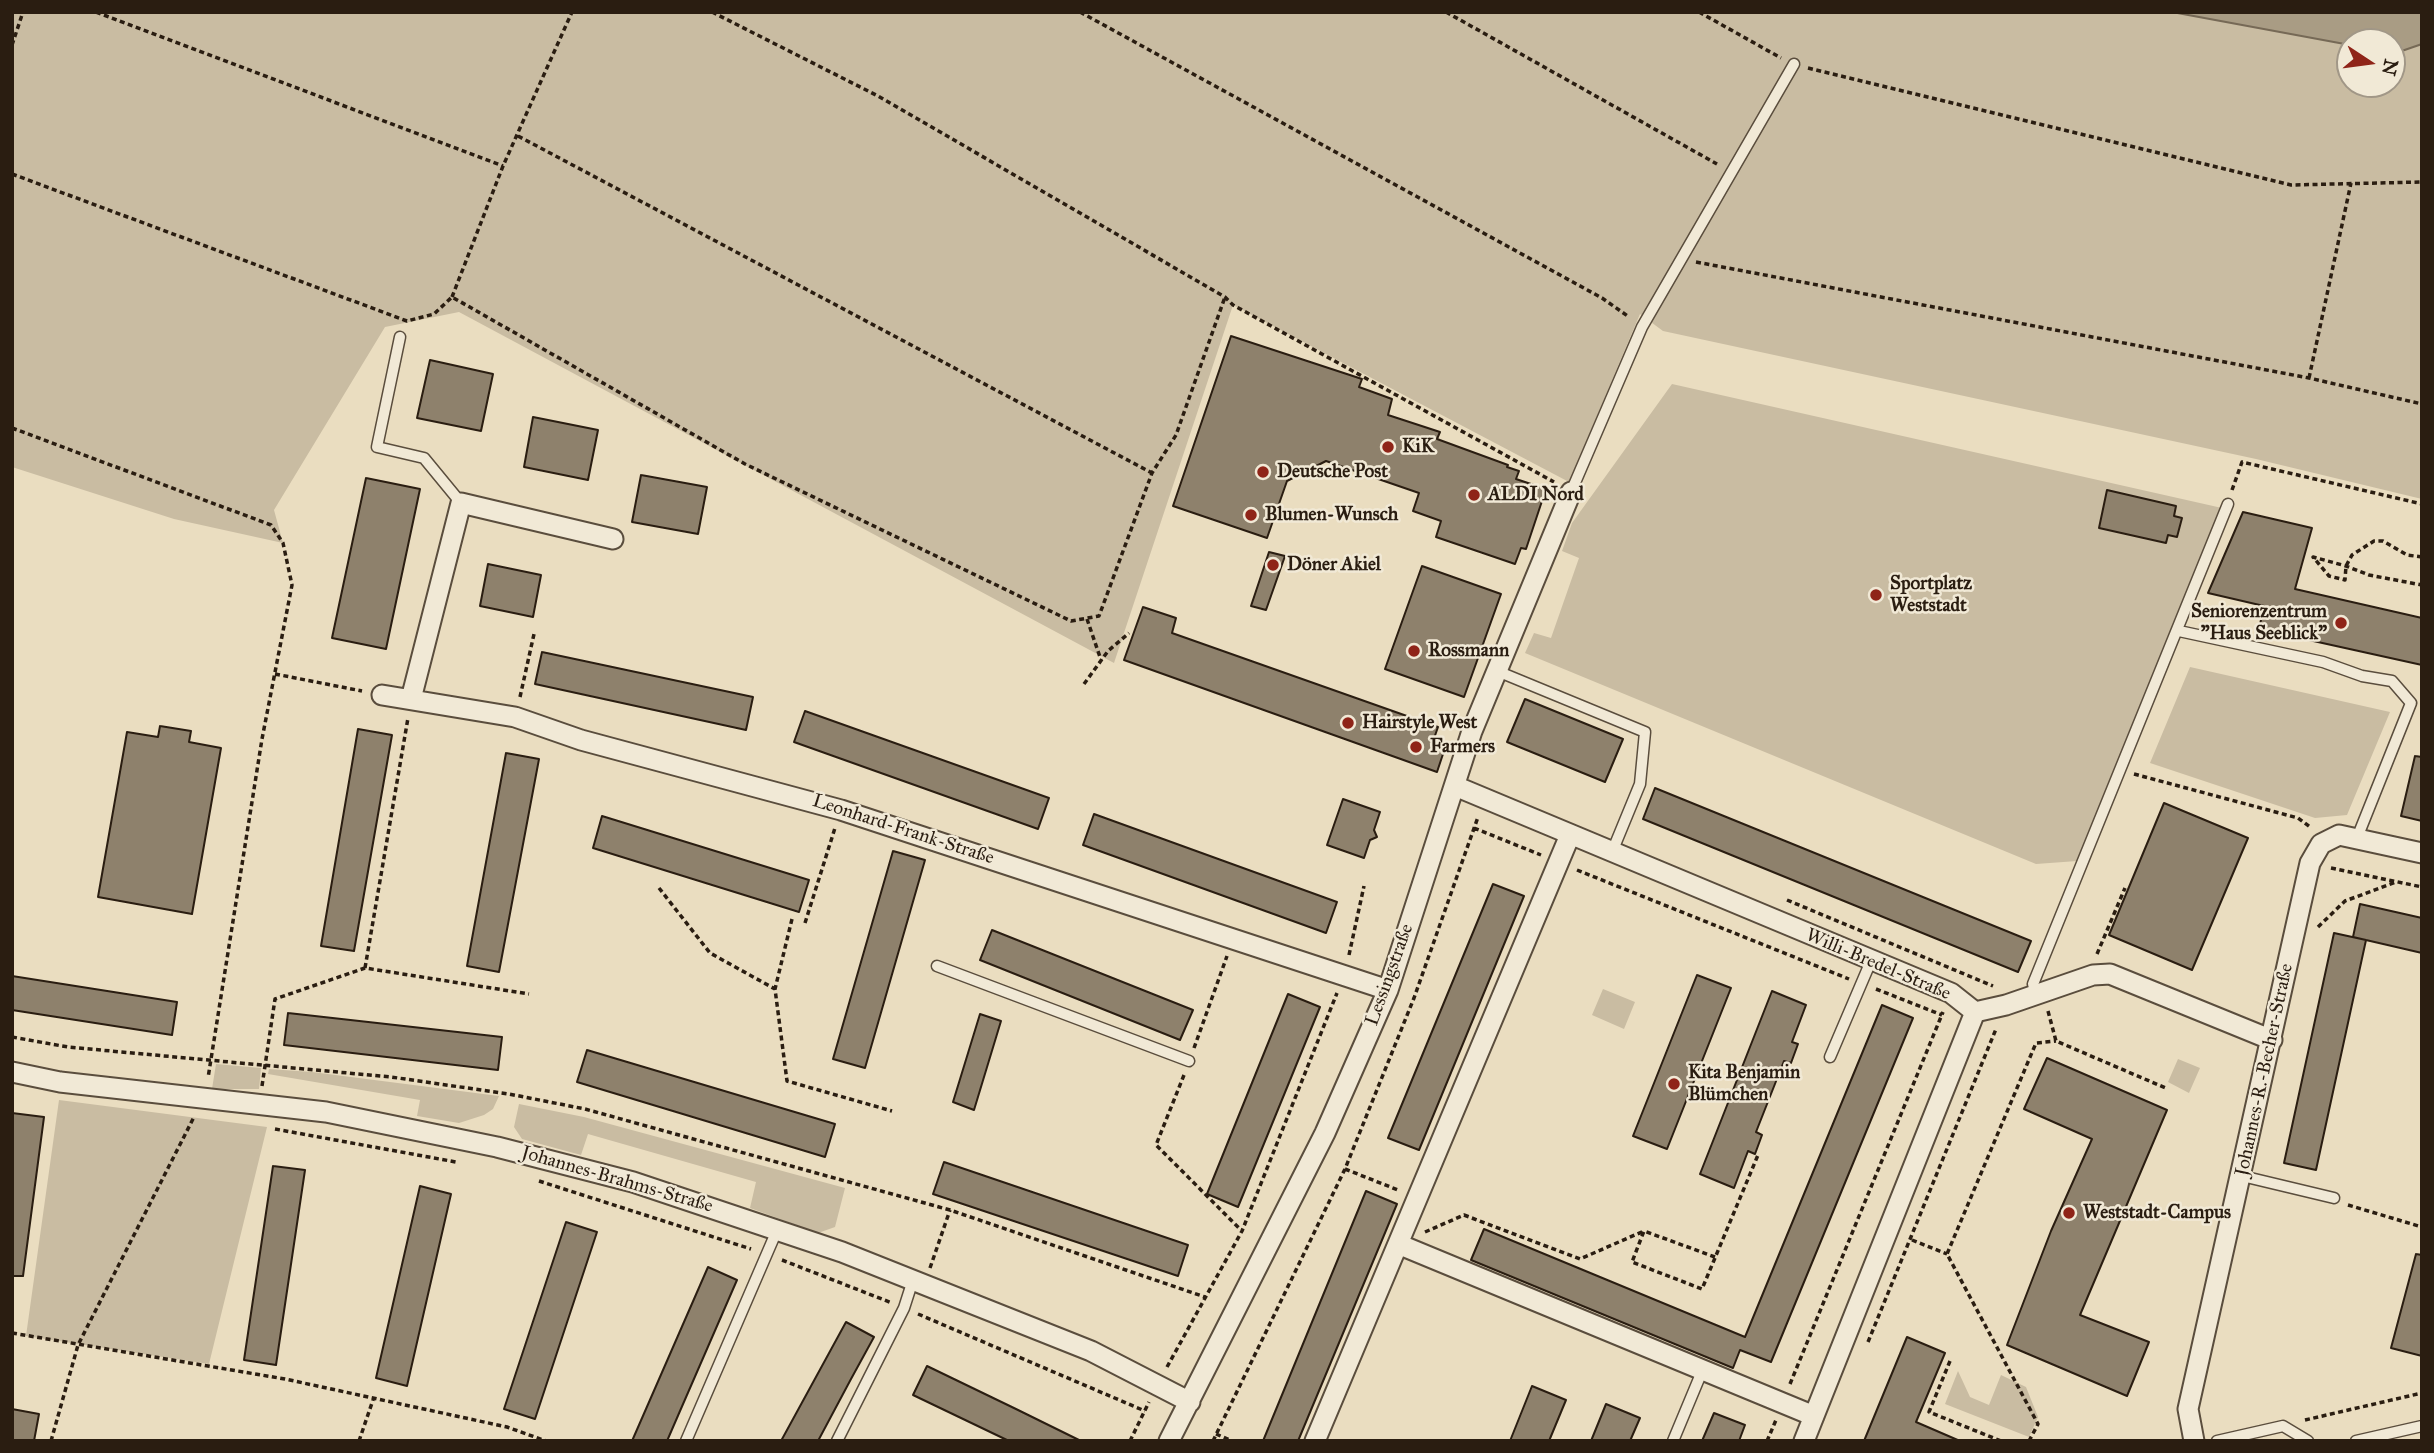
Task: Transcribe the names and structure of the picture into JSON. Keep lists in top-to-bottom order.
{
  "streets": {
    "street": [
      "Leonhard-Frank-Straße",
      "Willi-Bredel-Straße",
      "Lessingstraße",
      "Johannes-R.-Becher-Straße",
      "Johannes-Brahms-Straße"
    ]
  },
  "crossings": [
    ["Leonhard-Frank-Straße", "Lessingstraße"],
    ["Willi-Bredel-Straße", "Lessingstraße"],
    ["Lessingstraße", "Johannes-Brahms-Straße"]
  ],
  "places": [
    "KiK",
    "Deutsche Post",
    "ALDI Nord",
    "Blumen-Wunsch",
    "Döner Akiel",
    "Sportplatz Weststadt",
    "Seniorenzentrum \"Haus Seeblick\"",
    "Rossmann",
    "Hairstyle West",
    "Farmers",
    "Kita Benjamin Blümchen",
    "Weststadt-Campus"
  ],
  "north": "right"
}
